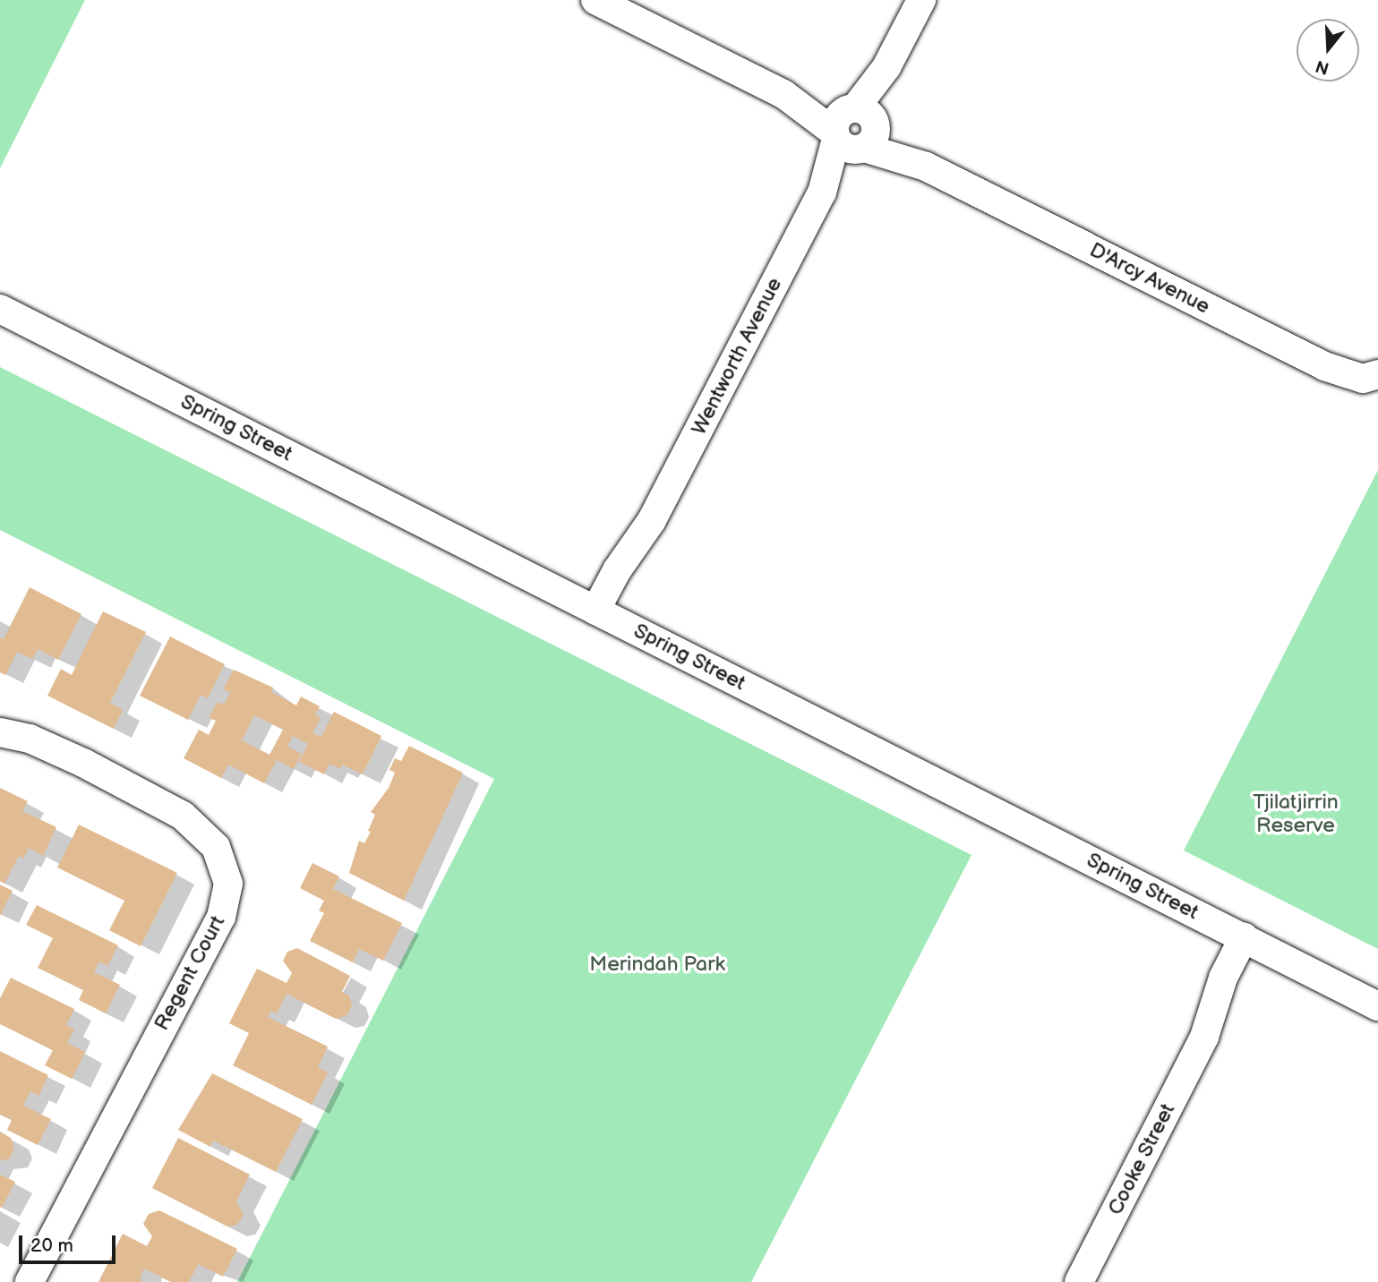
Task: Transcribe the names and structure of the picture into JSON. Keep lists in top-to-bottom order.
{
  "streets": {
    "street": [
      "D'Arcy Avenue",
      "Wentworth Avenue",
      "Spring Street",
      "Regent Court",
      "Cooke Street"
    ]
  },
  "crossings": [
    ["D'Arcy Avenue", "Wentworth Avenue"],
    ["Wentworth Avenue", "Spring Street"],
    ["Spring Street", "Cooke Street"]
  ],
  "parks": ["Tjilatjirrin Reserve", "Merindah Park"],
  "scale_bar": "20 m",
  "north": "bottom"
}
